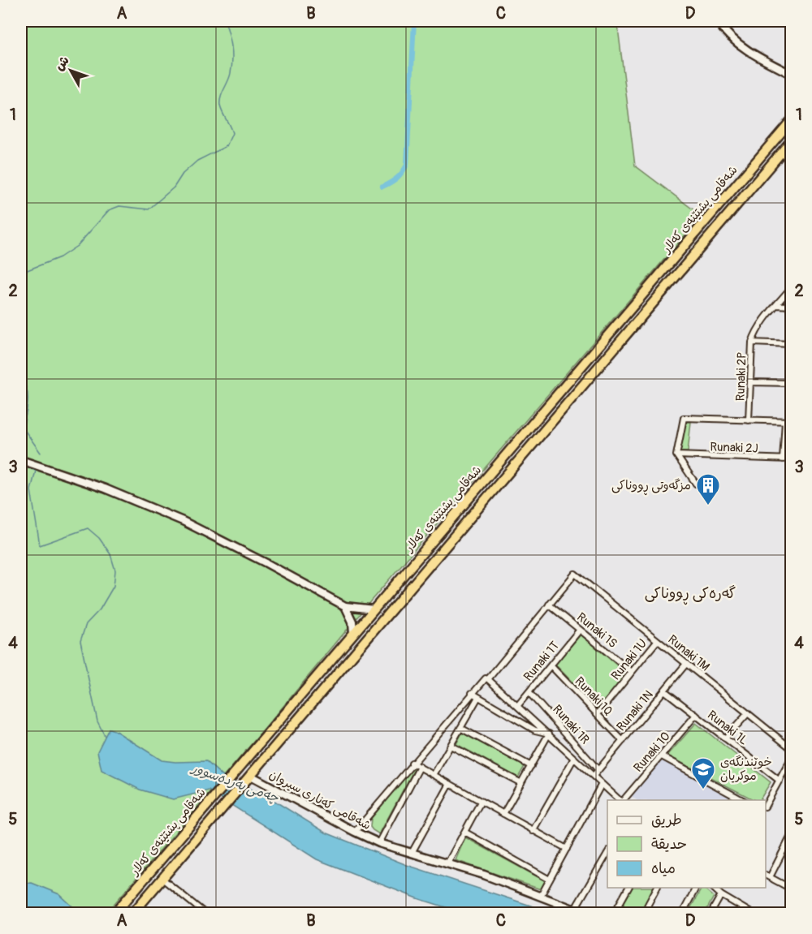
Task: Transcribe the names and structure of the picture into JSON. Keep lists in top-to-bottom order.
{
  "streets": {
    "highway": ["شەقامی پشتێنەی کەلار"],
    "street": [
      "Runaki 2P",
      "Runaki 2J",
      "Runaki 1S",
      "Runaki 1M",
      "Runaki 1U",
      "Runaki 1T",
      "Runaki 1Q",
      "Runaki 1N",
      "Runaki 1R",
      "Runaki 1L",
      "Runaki 1O",
      "شەقامی کەناری سیروان"
    ]
  },
  "crossings": [
    ["شەقامی پشتێنەی کەلار", "شەقامی کەناری سیروان"],
    ["Runaki 1S", "Runaki 1M"],
    ["Runaki 1S", "Runaki 1U"],
    ["Runaki 1S", "Runaki 1T"],
    ["Runaki 1M", "Runaki 1U"],
    ["Runaki 1M", "Runaki 1N"],
    ["Runaki 1U", "Runaki 1Q"],
    ["Runaki 1T", "Runaki 1Q"],
    ["Runaki 1T", "Runaki 1R"],
    ["Runaki 1Q", "Runaki 1N"],
    ["Runaki 1N", "Runaki 1R"],
    ["Runaki 1N", "Runaki 1L"],
    ["Runaki 1L", "Runaki 1O"]
  ],
  "districts": ["گەرەکی ڕووناکی"],
  "water": ["چەمی بەردەسوور"],
  "places": {
    "building": ["مزگەوتی ڕووناکی"],
    "school or university": ["خوێندنگەی موکریان"]
  },
  "legend": ["طريق", "حديقة", "مياه"],
  "north": "top left",
  "grid": {
    "columns": [
      "A",
      "B",
      "C",
      "D"
    ],
    "rows": [
      "1",
      "2",
      "3",
      "4",
      "5"
    ]
  }
}
